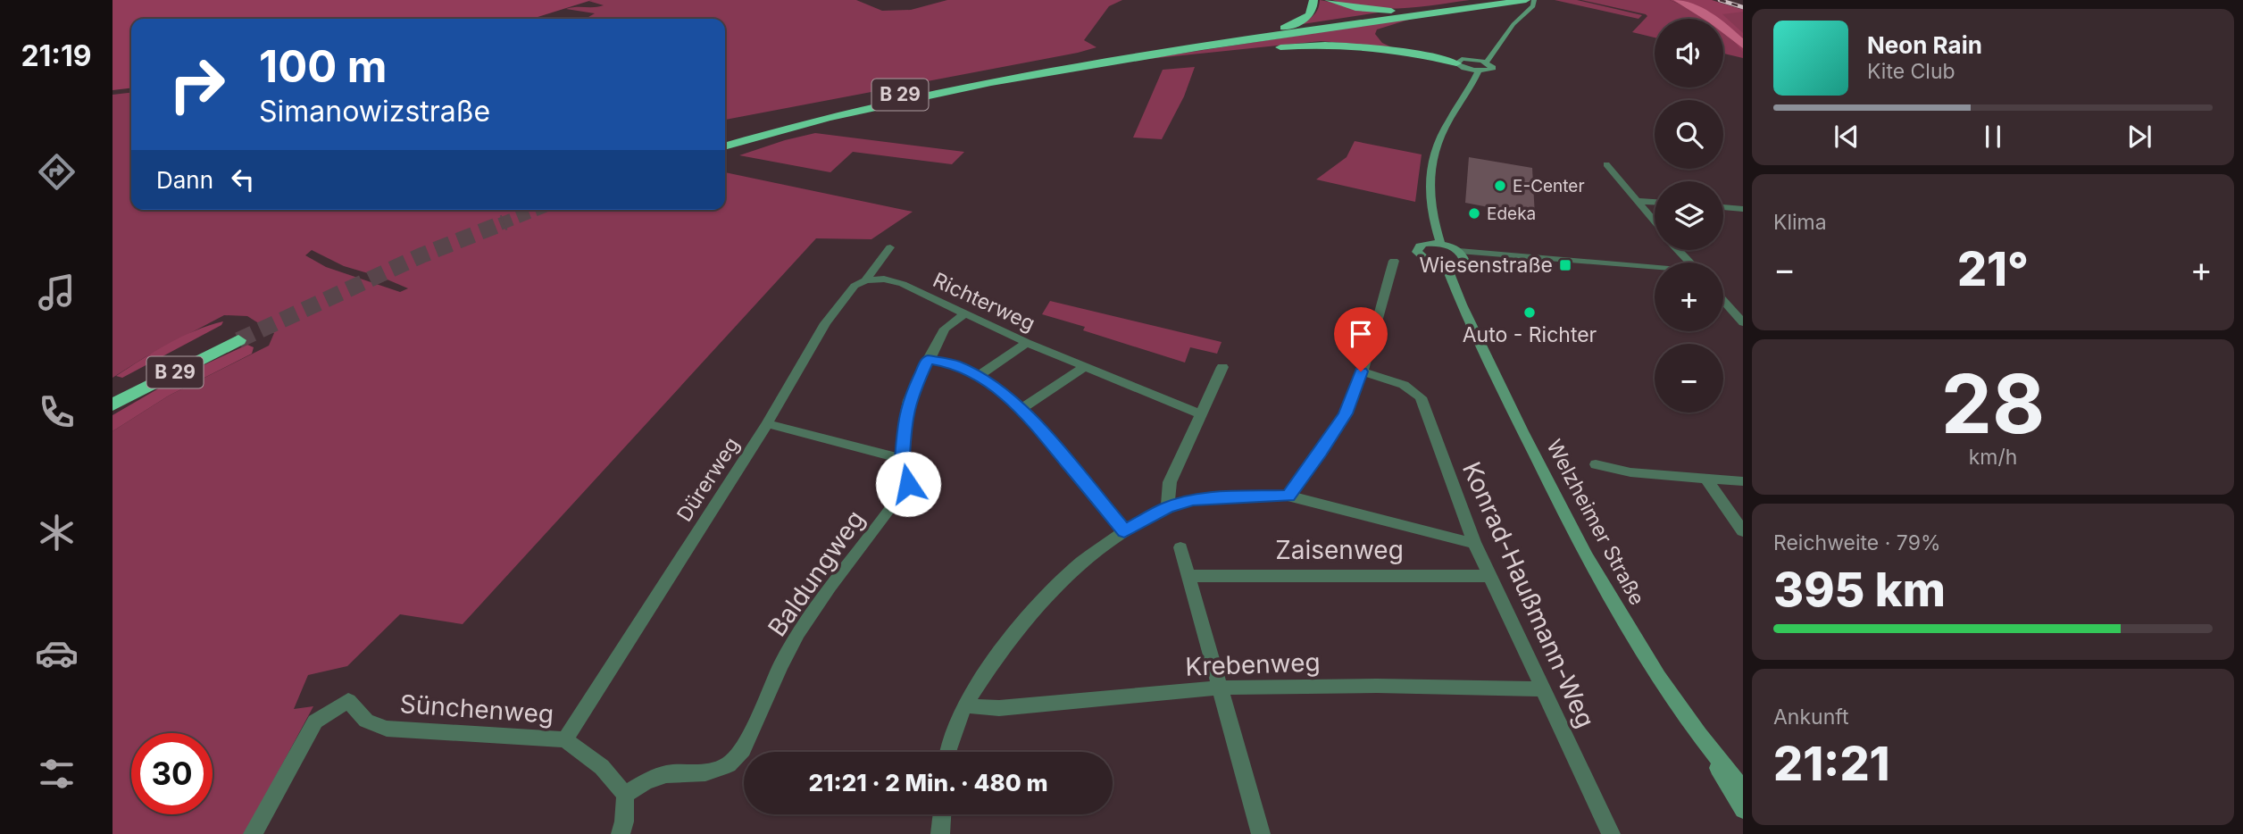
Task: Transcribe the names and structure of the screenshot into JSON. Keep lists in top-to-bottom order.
{
  "streets": {
    "highway": ["B 29"],
    "main road": ["Welzheimer Straße"],
    "street": [
      "Richterweg",
      "Dürerweg",
      "Zaisenweg",
      "Baldungweg",
      "Konrad-Haußmann-Weg",
      "Krebenweg",
      "Sünchenweg"
    ]
  },
  "crossings": [
    ["Richterweg", "Dürerweg"],
    ["Richterweg", "Baldungweg"],
    ["Dürerweg", "Sünchenweg"],
    ["Zaisenweg", "Konrad-Haußmann-Weg"],
    ["Baldungweg", "Sünchenweg"],
    ["Konrad-Haußmann-Weg", "Krebenweg"]
  ],
  "places": {
    "other": ["E-Center", "Edeka", "Auto - Richter"],
    "transit": ["Wiesenstraße"]
  },
  "page": {
    "tabs": "21:19",
    "map_buttons": ["+", "−"],
    "turn": ["100 m", "Simanowizstraße"],
    "song": ["Neon Rain", "Kite Club"],
    "then": "Dann",
    "tile": [
      "Klima",
      ["28", "km/h"],
      ["Reichweite · 79%", "395 km"],
      ["Ankunft", "21:21"]
    ],
    "heat": ["−", "21°", "+"],
    "limit": "30",
    "trip": "21:21 · 2 Min. · 480 m"
  }
}
